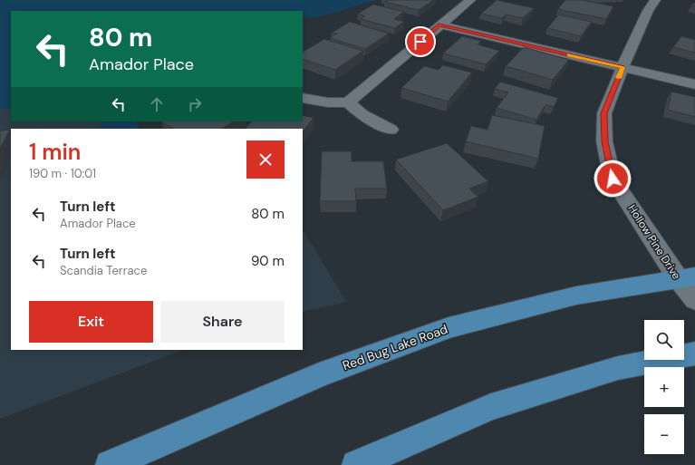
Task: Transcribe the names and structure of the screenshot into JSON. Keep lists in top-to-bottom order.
{
  "streets": {
    "main road": ["Red Bug Lake Road"],
    "street": ["Hollow Pine Drive"]
  },
  "crossings": [
    ["Hollow Pine Drive", "Red Bug Lake Road"]
  ],
  "page": {
    "turn": ["80 m", "Amador Place"],
    "heading": ["1 min", "190 m · 10:01"],
    "list": [
      {
        "name": "Turn left",
        "note": "Amador Place",
        "value": "80 m"
      },
      {
        "name": "Turn left",
        "note": "Scandia Terrace",
        "value": "90 m"
      }
    ],
    "buttons": ["Exit", "Share"],
    "map_buttons": ["+", "−"]
  }
}
